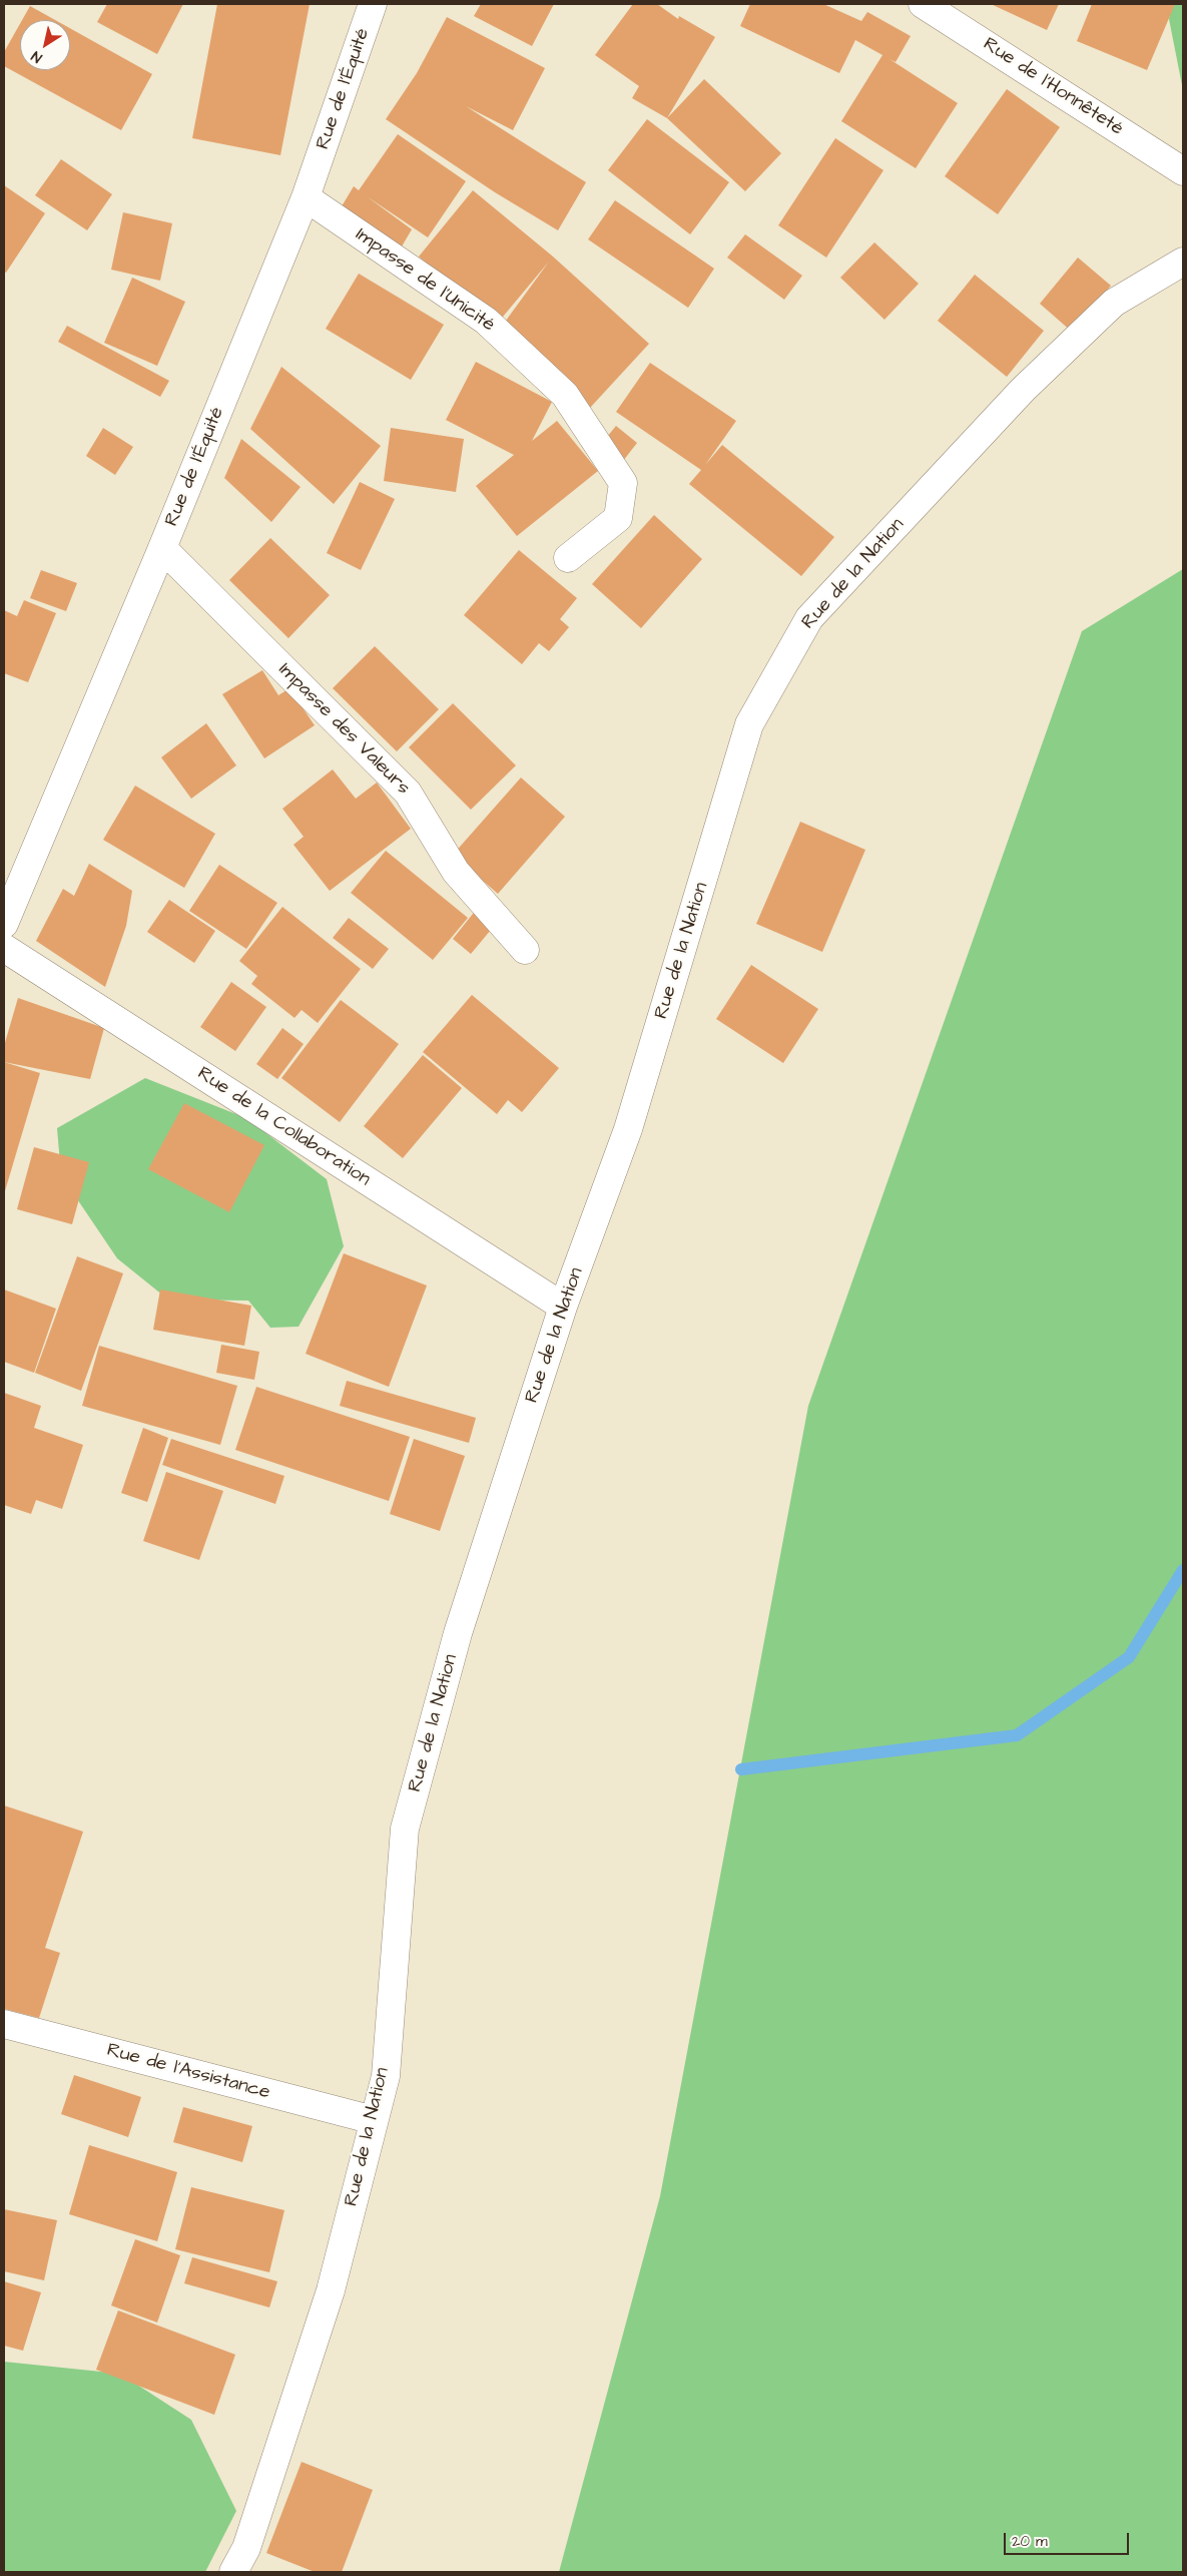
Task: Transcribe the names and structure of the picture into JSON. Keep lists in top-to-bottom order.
{
  "streets": {
    "street": [
      "Rue de l'Honnêteté",
      "Rue de l'Équité",
      "Impasse de l'Unicité",
      "Rue de la Nation",
      "Impasse des Valeurs",
      "Rue de la Collaboration",
      "Rue de l'Assistance"
    ]
  },
  "crossings": [
    ["Rue de l'Équité", "Impasse de l'Unicité"],
    ["Rue de l'Équité", "Impasse des Valeurs"],
    ["Rue de la Nation", "Rue de la Collaboration"],
    ["Rue de la Nation", "Rue de l'Assistance"]
  ],
  "scale_bar": "20 m",
  "north": "bottom left"
}
